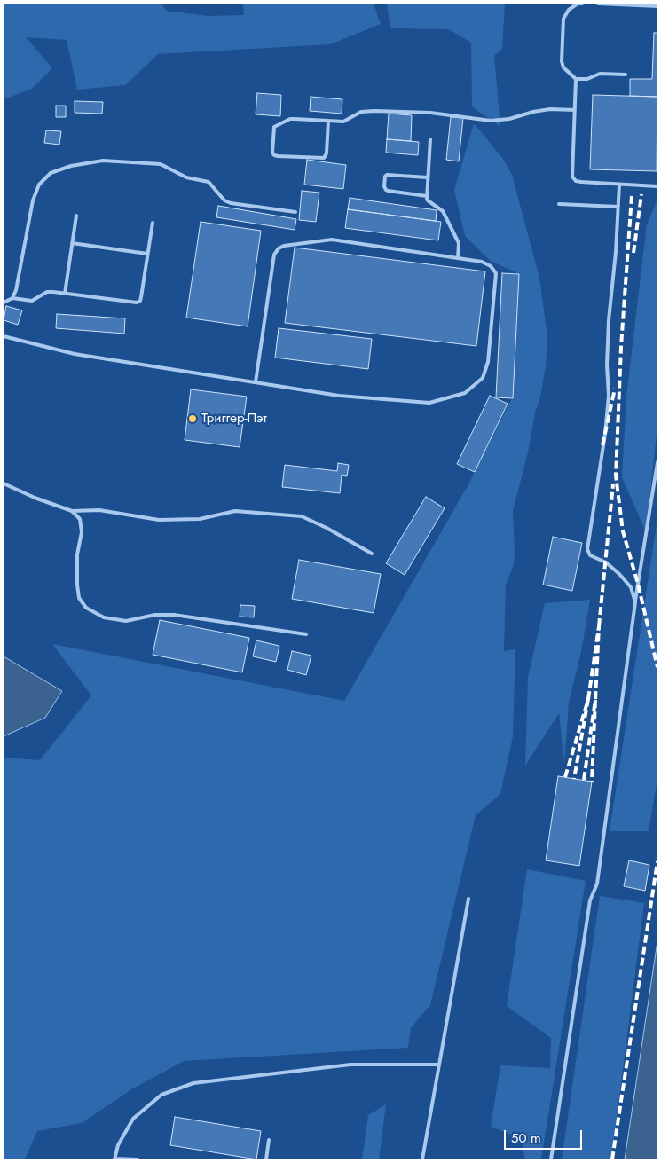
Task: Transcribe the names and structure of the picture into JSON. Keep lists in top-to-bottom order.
{
  "places": ["Триггер-Пэт"],
  "scale_bar": "50 m"
}
